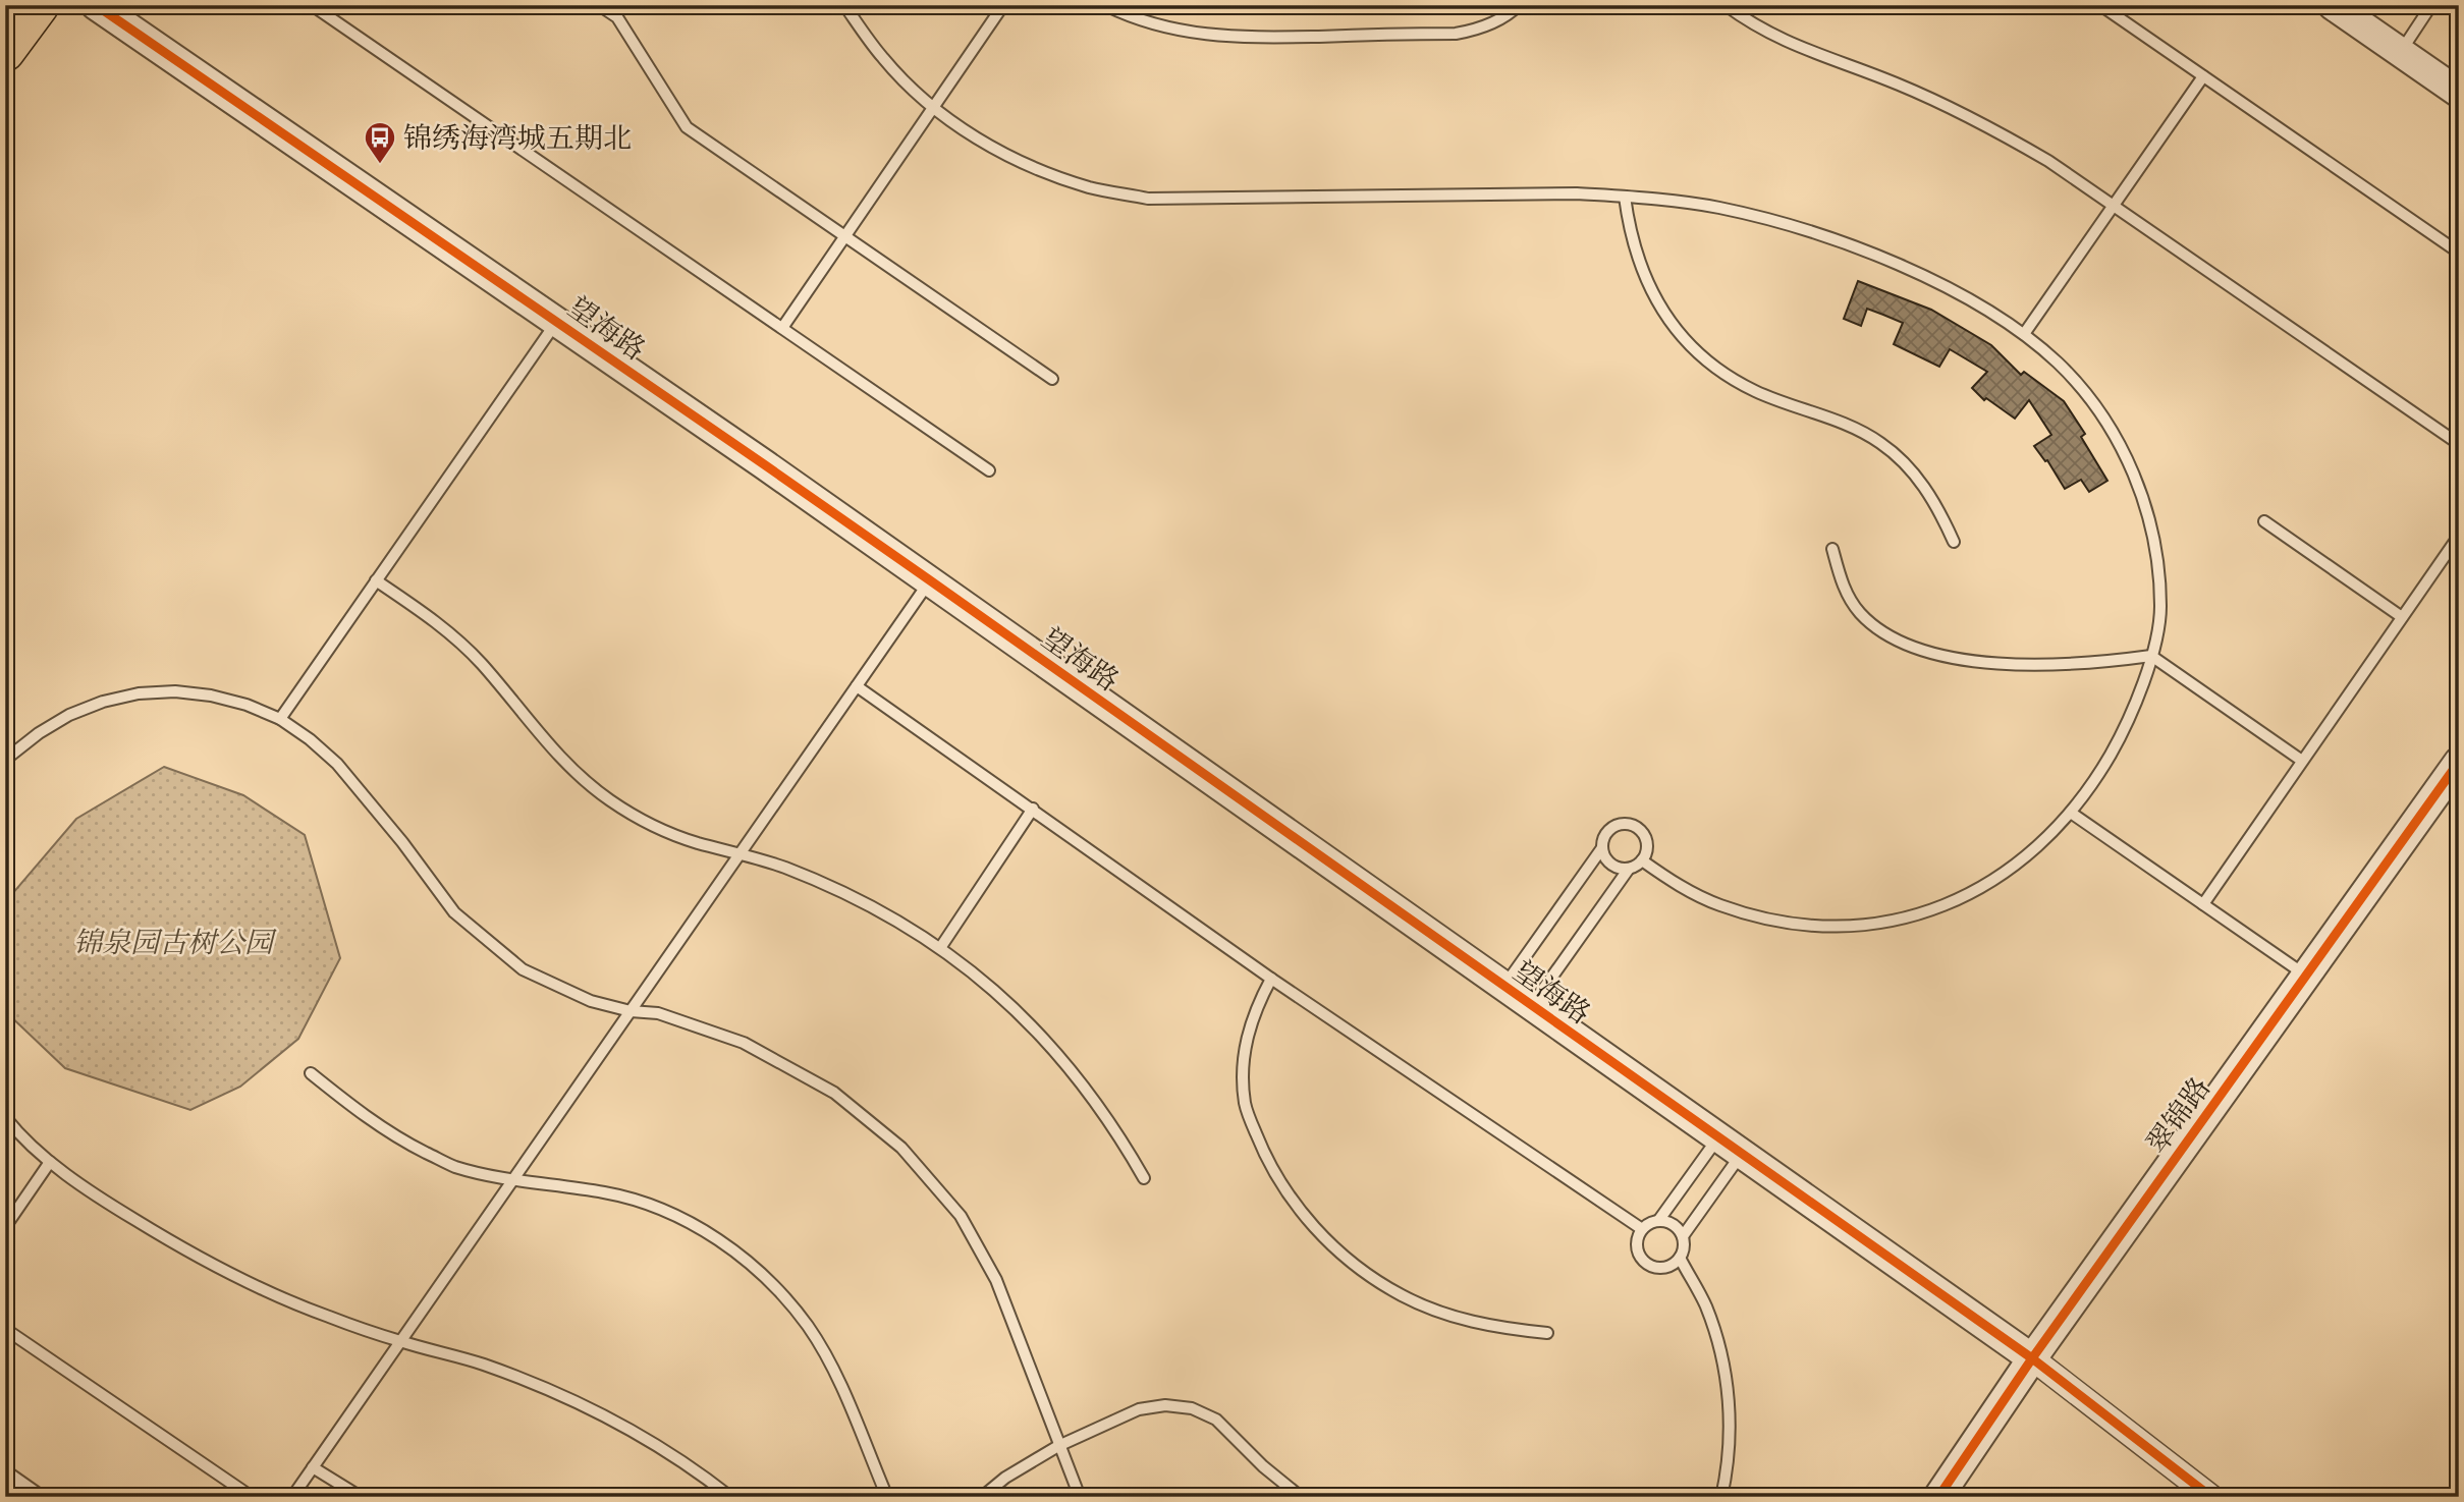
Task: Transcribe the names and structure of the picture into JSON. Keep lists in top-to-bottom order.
{
  "streets": {
    "street": ["望海路", "翠锦路"]
  },
  "crossings": [
    ["望海路", "翠锦路"]
  ],
  "parks": ["锦泉园古树公园"],
  "places": {
    "bus stop": ["锦绣海湾城五期北"]
  }
}
